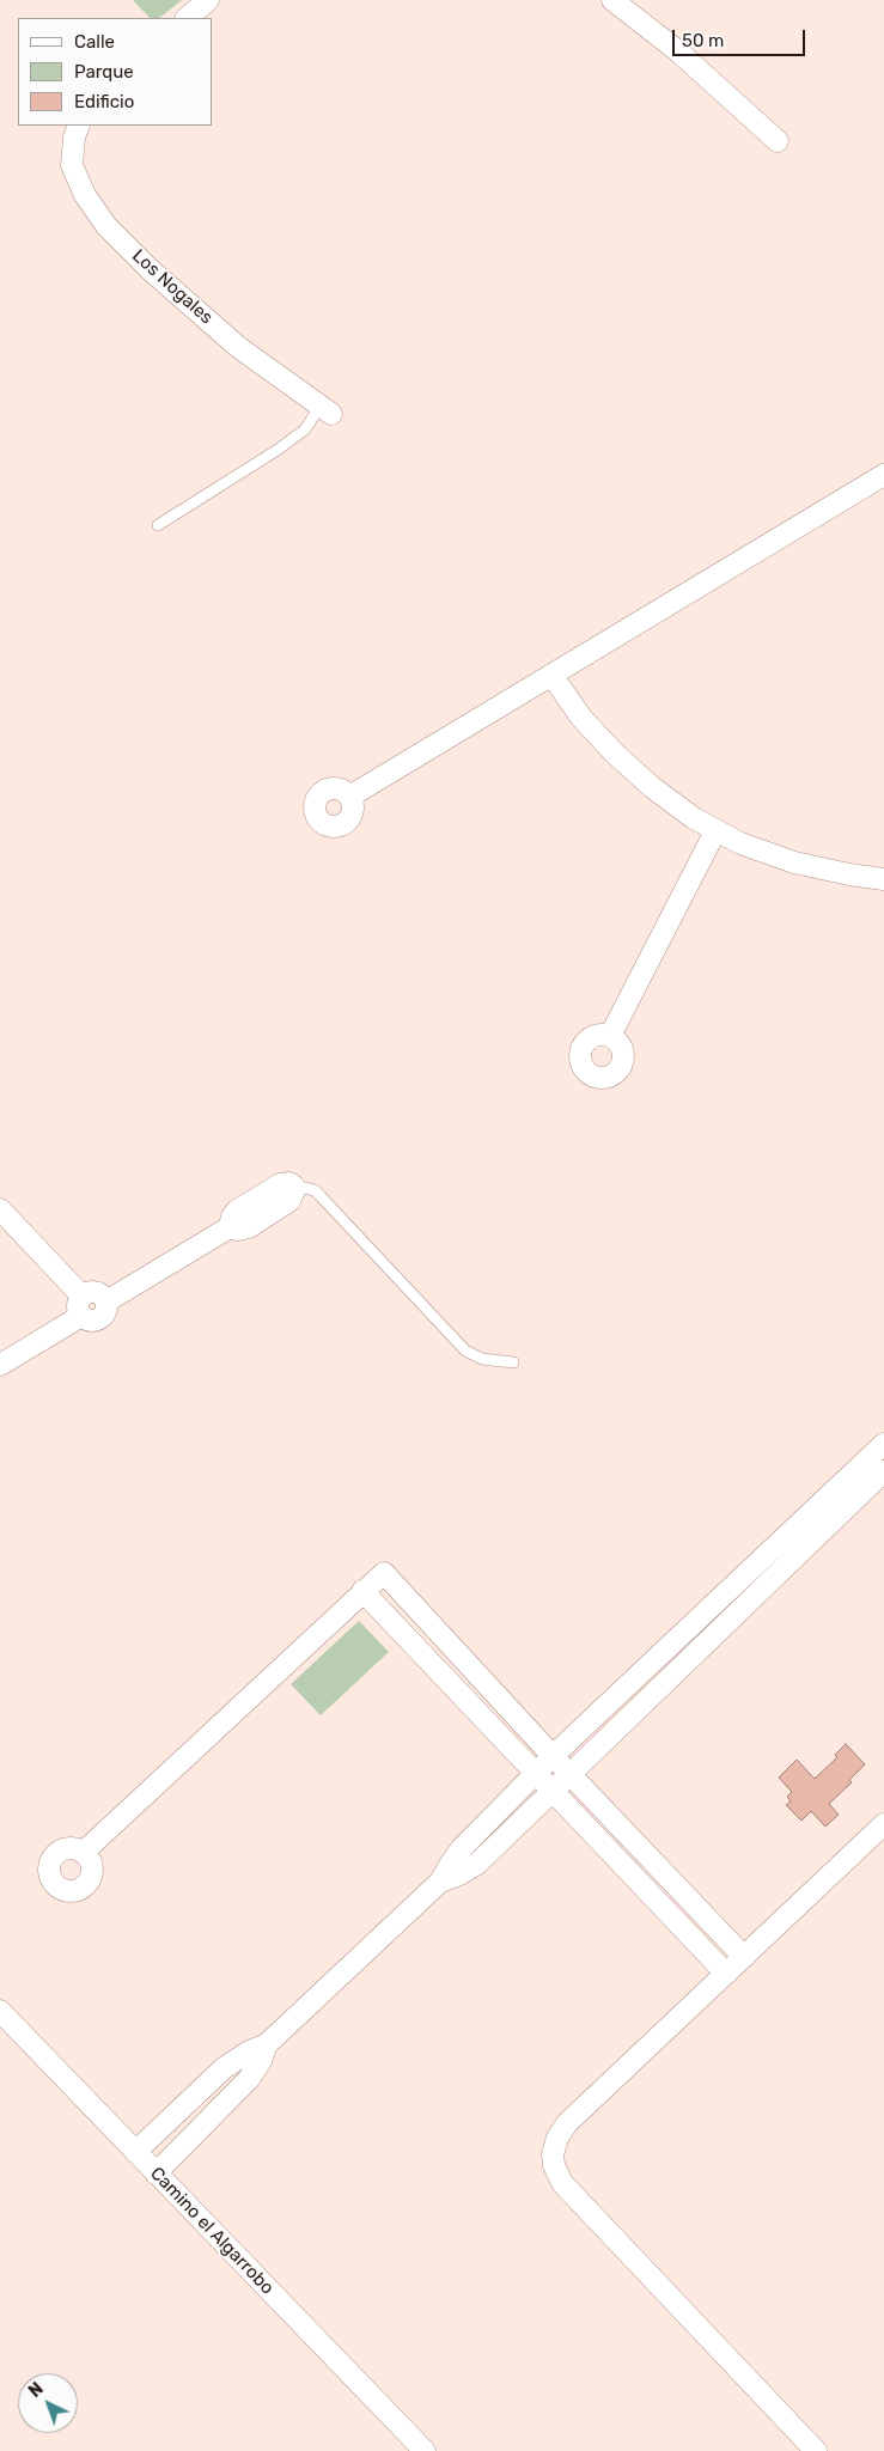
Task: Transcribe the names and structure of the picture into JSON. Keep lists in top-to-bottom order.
{
  "streets": {
    "street": ["Los Nogales", "Camino el Algarrobo"]
  },
  "legend": ["Calle", "Parque", "Edificio"],
  "scale_bar": "50 m",
  "north": "top left"
}
